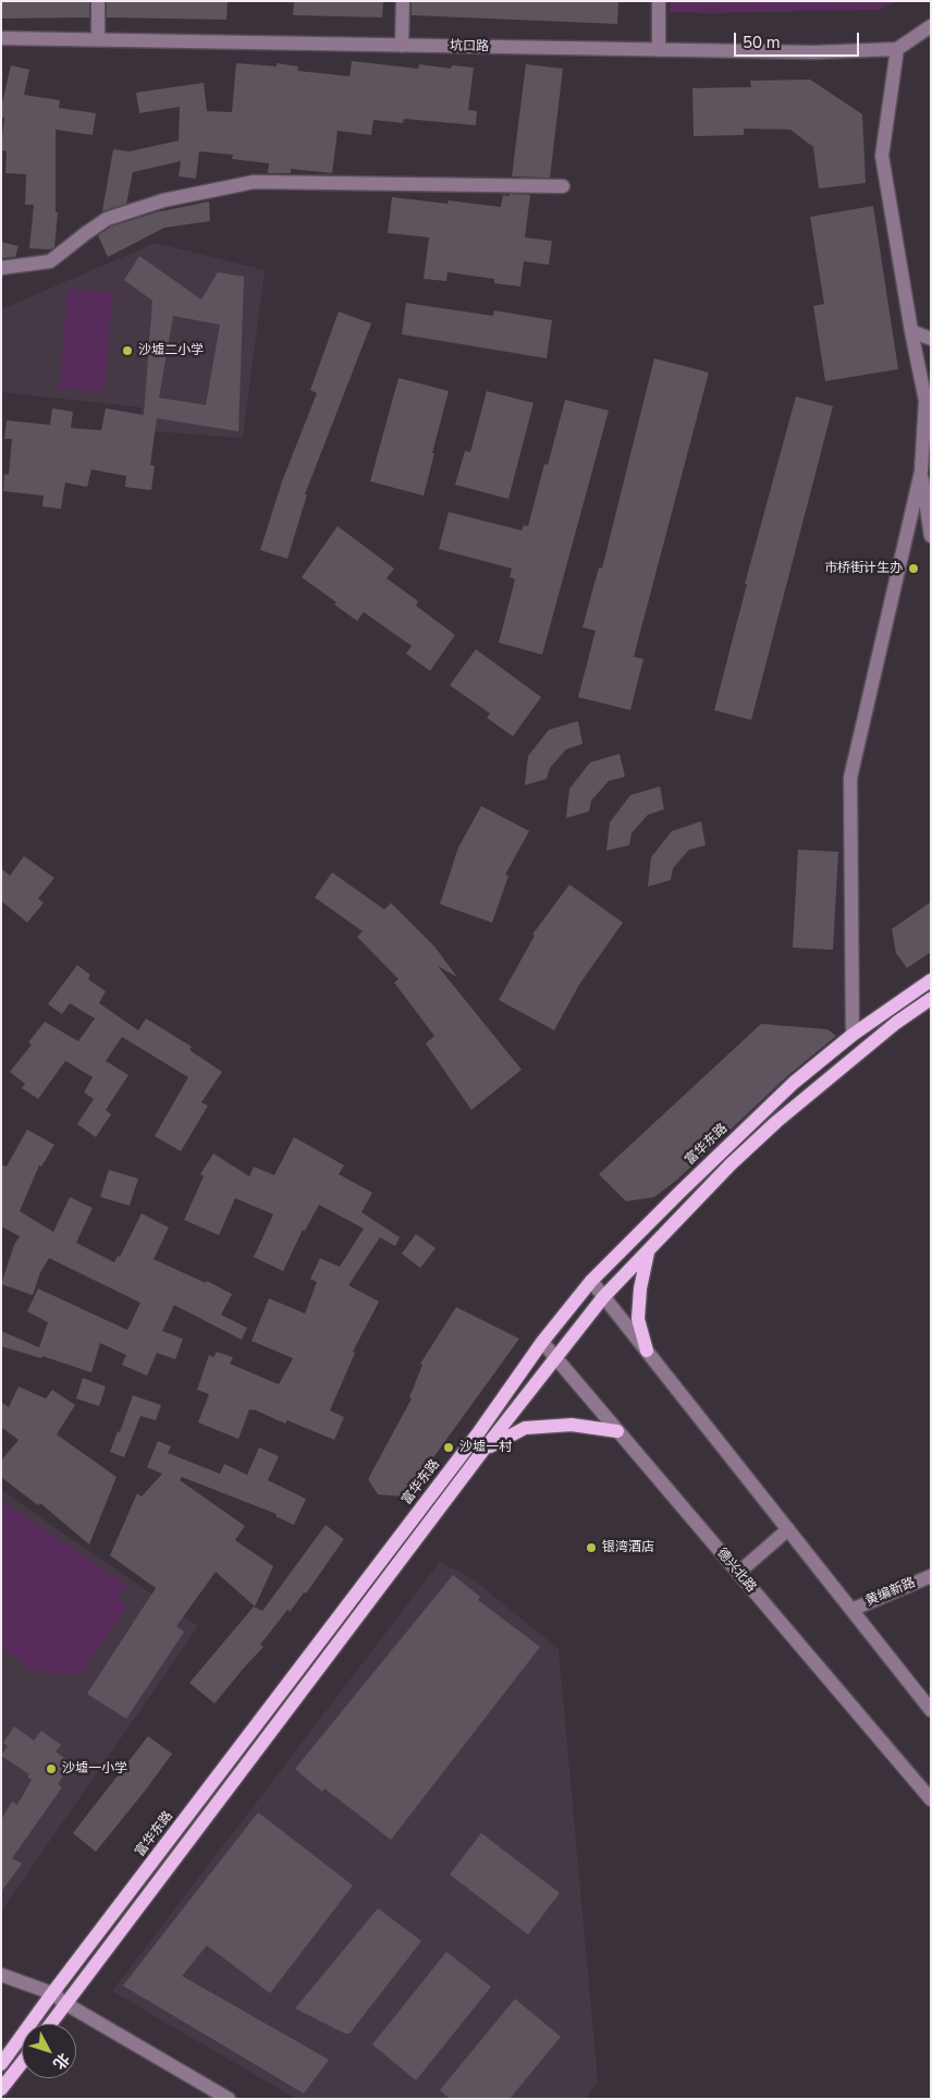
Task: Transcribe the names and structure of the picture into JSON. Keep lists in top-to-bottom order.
{
  "streets": {
    "main road": ["富华东路"],
    "street": ["坑口路", "德兴北路", "黄编新路"]
  },
  "crossings": [
    ["富华东路", "德兴北路"]
  ],
  "places": [
    "沙墟二小学",
    "市桥街计生办",
    "沙墟一村",
    "银湾酒店",
    "沙墟一小学"
  ],
  "scale_bar": "50 m",
  "north": "bottom right"
}
